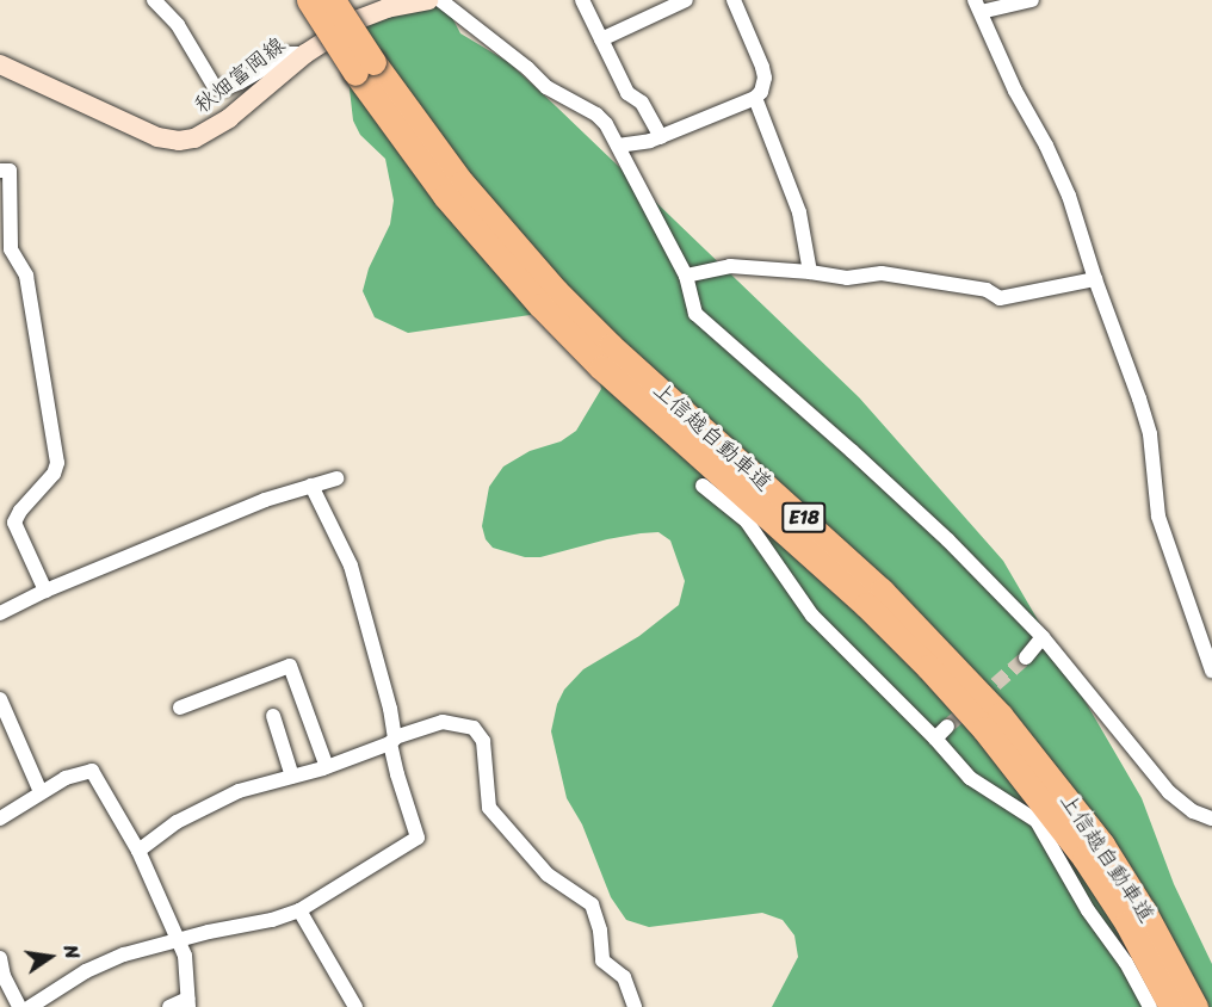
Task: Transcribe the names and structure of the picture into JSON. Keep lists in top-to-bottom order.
{
  "streets": {
    "highway": ["上信越自動車道", "E18"],
    "main road": ["秋畑富岡線"]
  },
  "north": "right"
}
